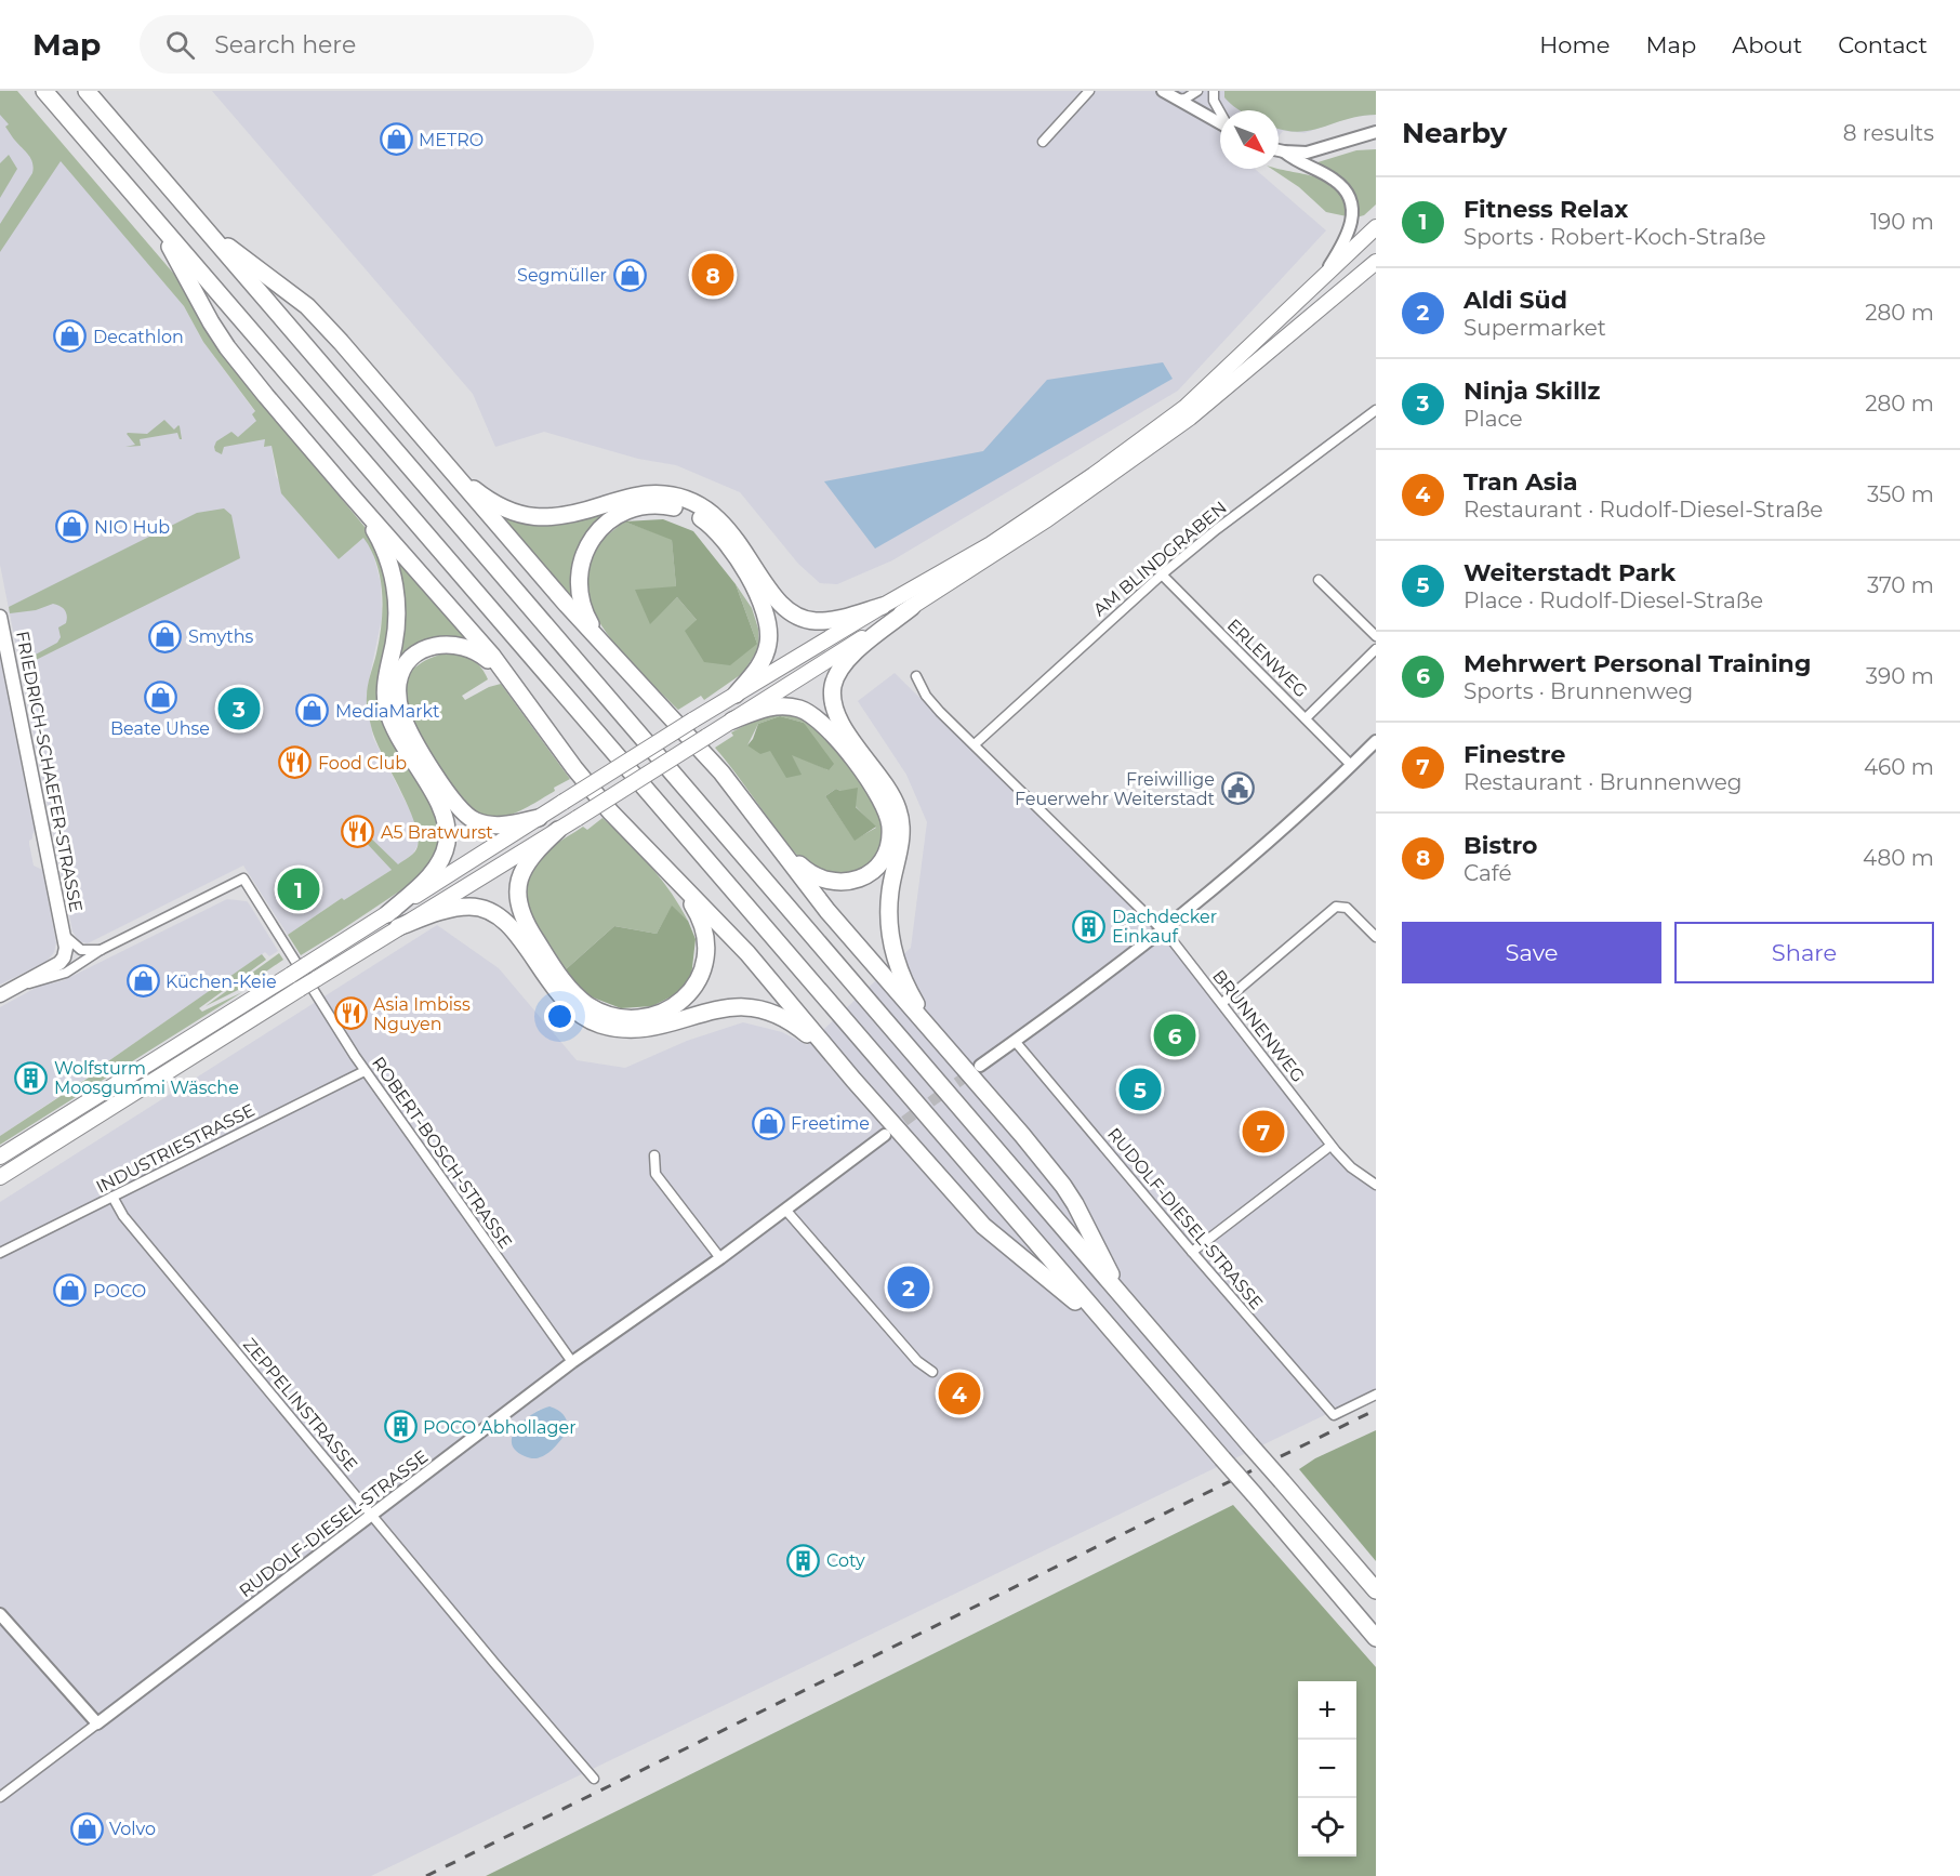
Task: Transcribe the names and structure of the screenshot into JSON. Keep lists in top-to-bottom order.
{
  "streets": {
    "main road": ["FRIEDRICH-SCHAEFER-STRASSE"],
    "street": [
      "AM BLINDGRABEN",
      "ERLENWEG",
      "BRUNNENWEG",
      "INDUSTRIESTRASSE",
      "ROBERT-BOSCH-STRASSE",
      "RUDOLF-DIESEL-STRASSE",
      "ZEPPELINSTRASSE"
    ]
  },
  "crossings": [
    ["AM BLINDGRABEN", "ERLENWEG"],
    ["AM BLINDGRABEN", "BRUNNENWEG"],
    ["INDUSTRIESTRASSE", "ROBERT-BOSCH-STRASSE"],
    ["INDUSTRIESTRASSE", "ZEPPELINSTRASSE"],
    ["ROBERT-BOSCH-STRASSE", "RUDOLF-DIESEL-STRASSE"],
    ["RUDOLF-DIESEL-STRASSE", "ZEPPELINSTRASSE"]
  ],
  "places": {
    "shop": [
      "METRO",
      "Segmüller",
      "Decathlon",
      "NIO Hub",
      "Smyths",
      "Beate Uhse",
      "MediaMarkt",
      "Küchen-Keie",
      "Freetime",
      "POCO",
      "Volvo"
    ],
    "restaurant": ["Food Club", "A5 Bratwurst", "Asia Imbiss Nguyen"],
    "public building": ["Freiwillige Feuerwehr Weiterstadt"],
    "building": [
      "Dachdecker Einkauf",
      "Wolfsturm Moosgummi Wäsche",
      "POCO Abhollager",
      "Coty"
    ]
  },
  "north": "bottom right",
  "page": {
    "header": "Map",
    "search": "Search here",
    "nav": [
      "Home",
      "Map",
      "About",
      "Contact"
    ],
    "heading": ["Nearby", "8 results"],
    "list": [
      {
        "mark": "1",
        "name": "Fitness Relax",
        "note": "Sports · Robert-Koch-Straße",
        "value": "190 m"
      },
      {
        "mark": "2",
        "name": "Aldi Süd",
        "note": "Supermarket",
        "value": "280 m"
      },
      {
        "mark": "3",
        "name": "Ninja Skillz",
        "note": "Place",
        "value": "280 m"
      },
      {
        "mark": "4",
        "name": "Tran Asia",
        "note": "Restaurant · Rudolf-Diesel-Straße",
        "value": "350 m"
      },
      {
        "mark": "5",
        "name": "Weiterstadt Park",
        "note": "Place · Rudolf-Diesel-Straße",
        "value": "370 m"
      },
      {
        "mark": "6",
        "name": "Mehrwert Personal Training",
        "note": "Sports · Brunnenweg",
        "value": "390 m"
      },
      {
        "mark": "7",
        "name": "Finestre",
        "note": "Restaurant · Brunnenweg",
        "value": "460 m"
      },
      {
        "mark": "8",
        "name": "Bistro",
        "note": "Café",
        "value": "480 m"
      }
    ],
    "pins": [
      "8",
      "3",
      "1",
      "6",
      "5",
      "7",
      "2",
      "4"
    ],
    "buttons": ["Save", "Share"],
    "map_buttons": ["+", "−"]
  }
}
